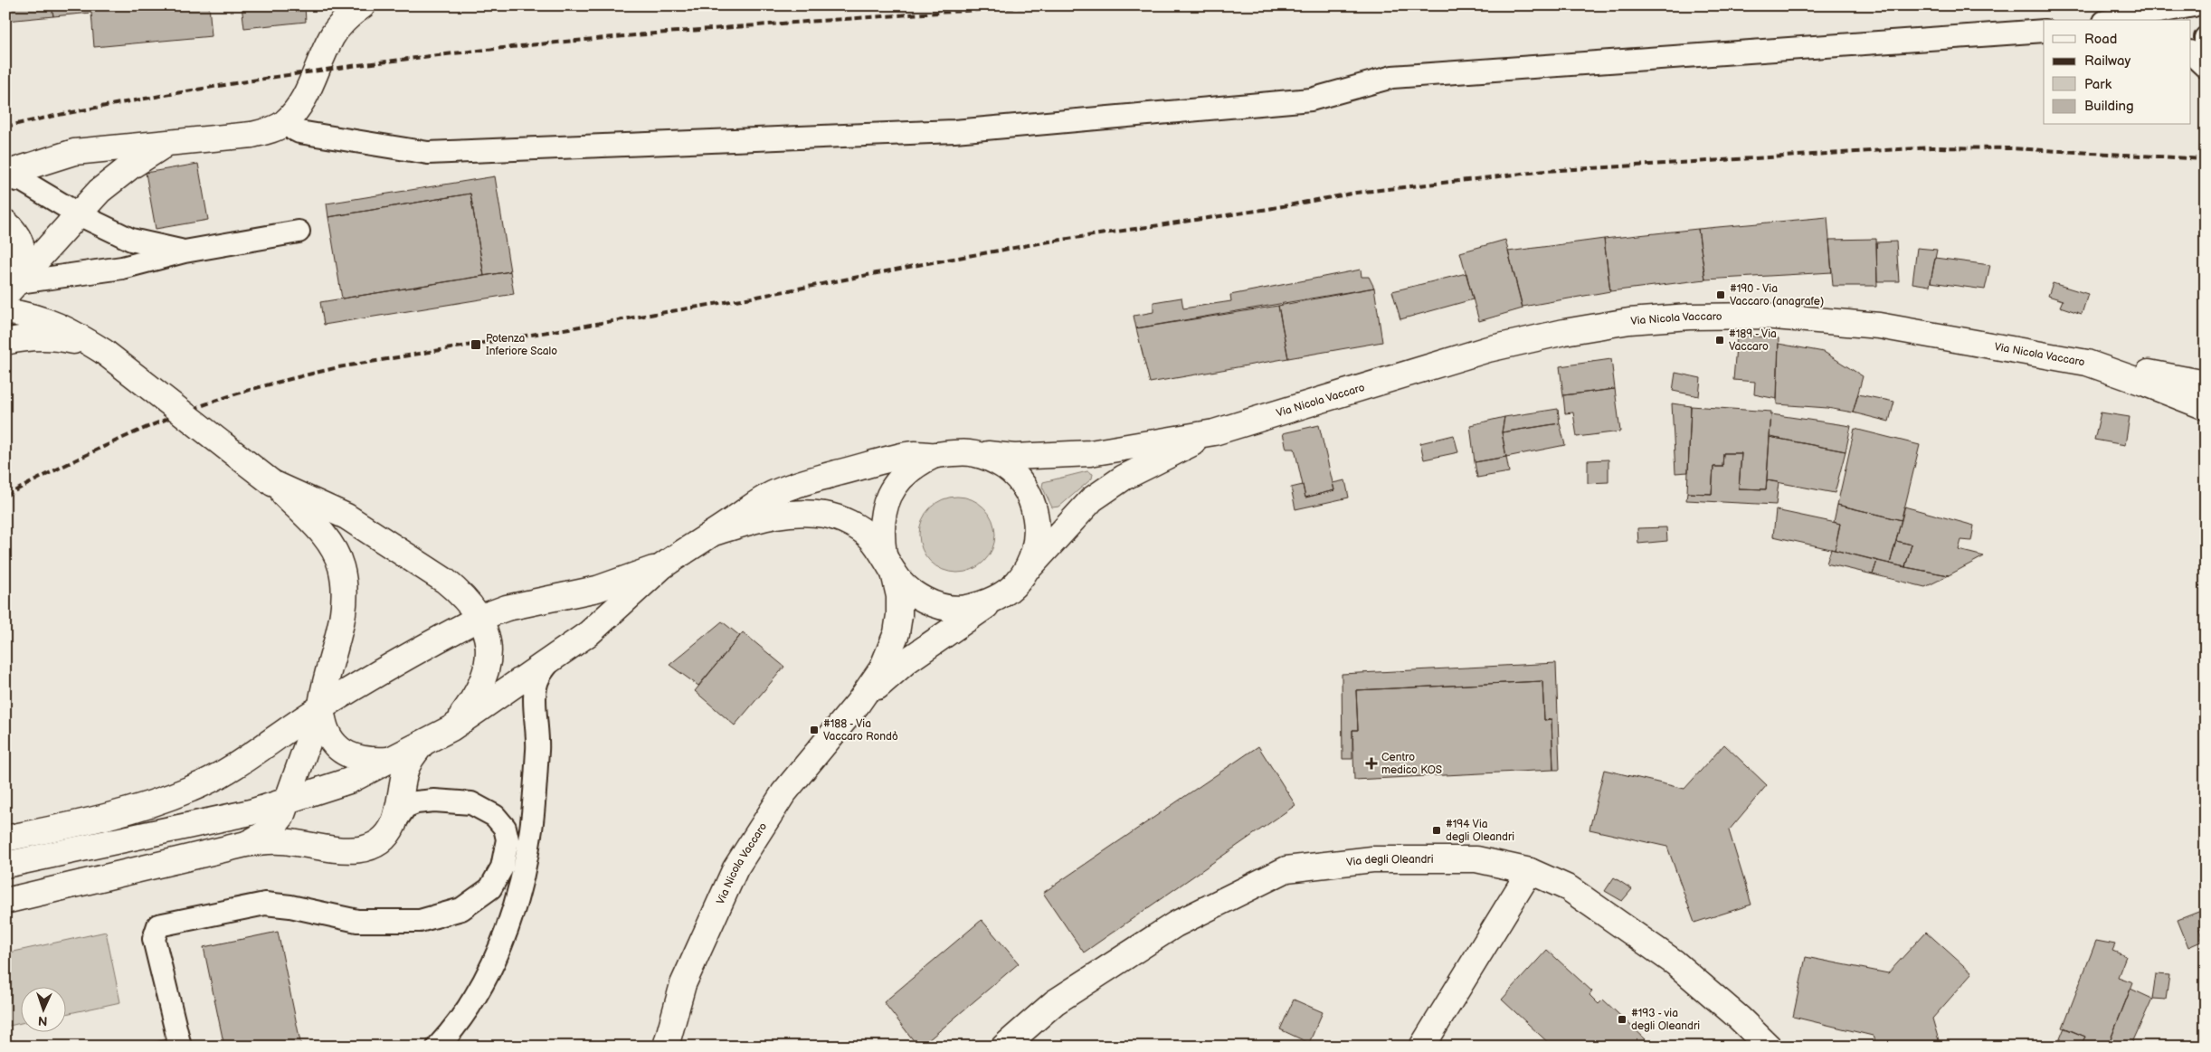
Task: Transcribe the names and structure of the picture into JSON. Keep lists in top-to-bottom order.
{
  "streets": {
    "street": ["Via Nicola Vaccaro", "Via degli Oleandri"]
  },
  "places": {
    "transit": [
      "#190 - Via Vaccaro (anagrafe)",
      "#189 - Via Vaccaro",
      "Potenza Inferiore Scalo",
      "#188 - Via Vaccaro Rondò",
      "#194 Via degli Oleandri",
      "#193 - via degli Oleandri"
    ],
    "health": ["Centro medico KOS"]
  },
  "legend": [
    "Road",
    "Railway",
    "Park",
    "Building"
  ],
  "north": "bottom"
}
